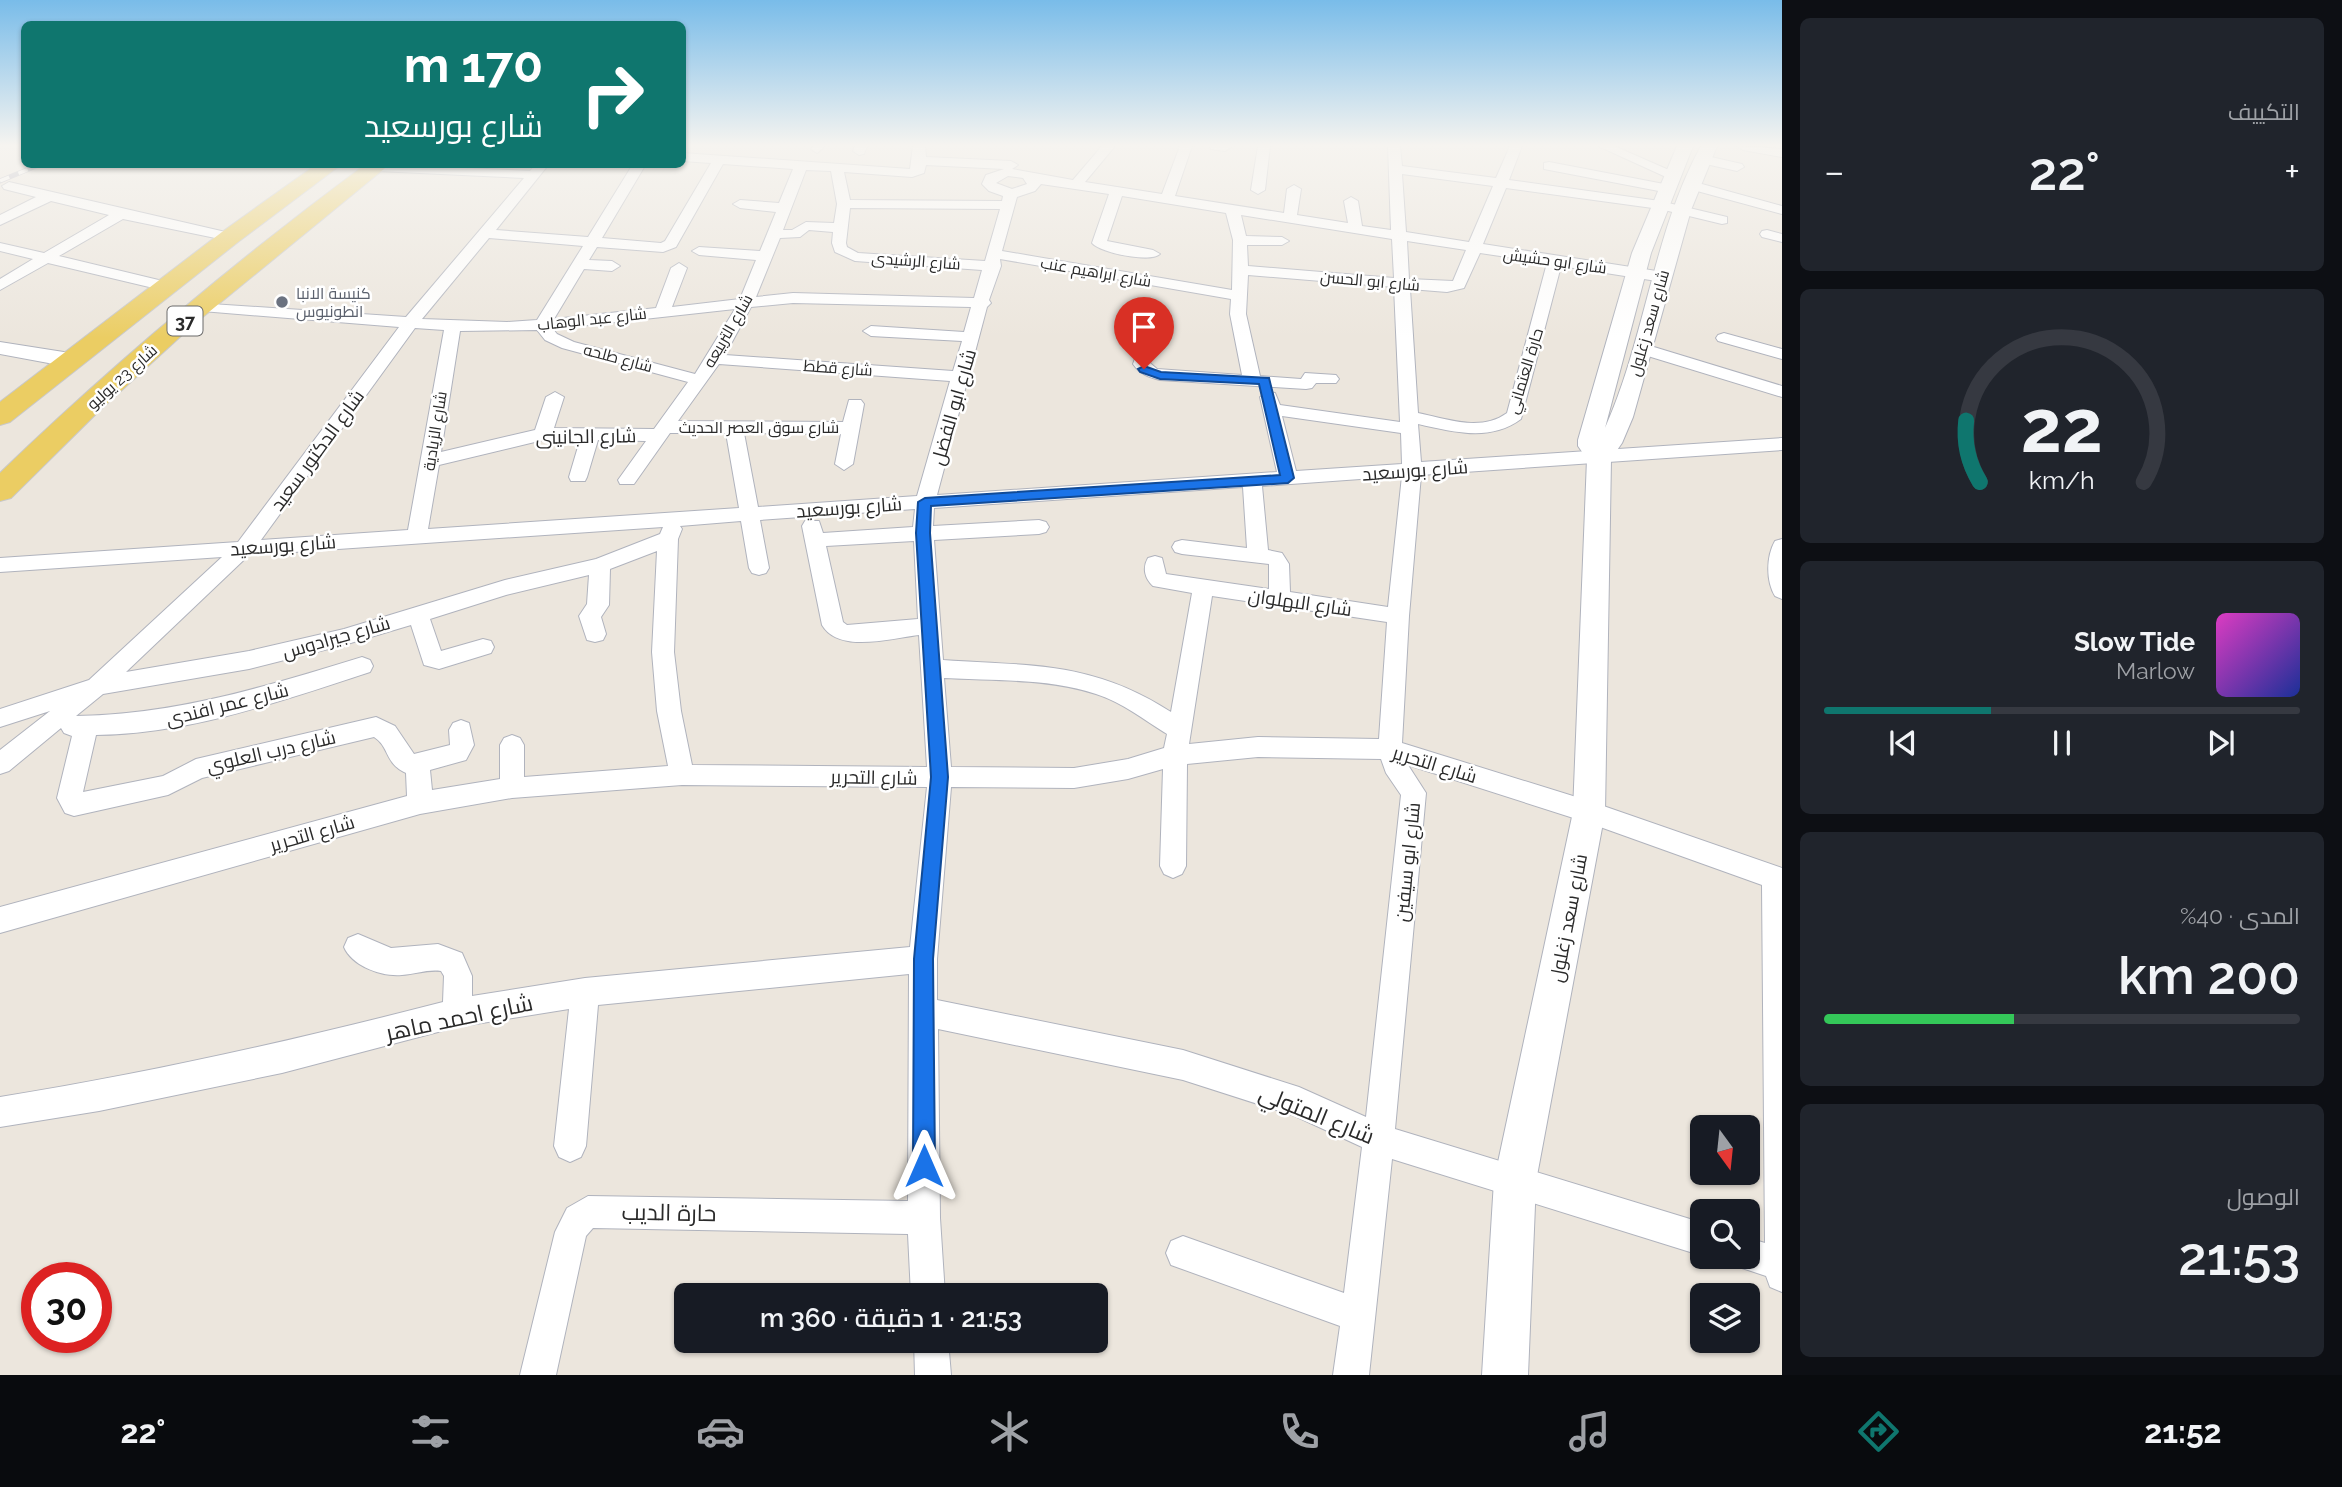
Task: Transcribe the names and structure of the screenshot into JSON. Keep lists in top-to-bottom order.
{
  "streets": {
    "main road": ["37", "شارع 23 يوليو"],
    "street": [
      "شارع الرشيدى",
      "شارع ابو حشيش",
      "شارع ابراهيم عنب",
      "شارع ابو الحسن",
      "شارع عبد الوهاب",
      "شارع سعد زغلول",
      "شارع التربيعه",
      "شارع طلحه",
      "شارع قطط",
      "حارة العتماني",
      "شارع ابو الفضل",
      "شارع سوق العصر الحديث",
      "شارع الزيادية",
      "شارع الجانينى",
      "شارع الدكتور سعيد",
      "شارع بورسعيد",
      "شارع البهلوان",
      "شارع جيرادوس",
      "شارع عمر افندى",
      "شارع درب العلوي",
      "شارع التحرير",
      "شارع ابو سيفين",
      "شارع احمد ماهر",
      "شارع المتولي",
      "حارة الديب"
    ]
  },
  "crossings": [
    ["شارع الرشيدى", "شارع ابراهيم عنب"],
    ["شارع الرشيدى", "شارع ابو الفضل"],
    ["شارع ابو حشيش", "شارع ابو الحسن"],
    ["شارع ابو حشيش", "شارع سعد زغلول"],
    ["شارع ابو حشيش", "حارة العتماني"],
    ["شارع ابراهيم عنب", "شارع ابو الفضل"],
    ["شارع عبد الوهاب", "شارع التربيعه"],
    ["شارع عبد الوهاب", "شارع طلحه"],
    ["شارع عبد الوهاب", "شارع 23 يوليو"],
    ["شارع عبد الوهاب", "شارع ابو الفضل"],
    ["شارع عبد الوهاب", "شارع الزيادية"],
    ["شارع عبد الوهاب", "شارع الدكتور سعيد"],
    ["شارع سعد زغلول", "شارع بورسعيد"],
    ["شارع سعد زغلول", "شارع التحرير"],
    ["شارع سعد زغلول", "شارع المتولي"],
    ["شارع التربيعه", "شارع طلحه"],
    ["شارع التربيعه", "شارع قطط"],
    ["شارع التربيعه", "شارع سوق العصر الحديث"],
    ["شارع التربيعه", "شارع الجانينى"],
    ["شارع قطط", "شارع ابو الفضل"],
    ["شارع ابو الفضل", "شارع بورسعيد"],
    ["شارع ابو الفضل", "شارع التحرير"],
    ["شارع ابو الفضل", "شارع احمد ماهر"],
    ["شارع ابو الفضل", "شارع المتولي"],
    ["شارع ابو الفضل", "حارة الديب"],
    ["شارع سوق العصر الحديث", "شارع الجانينى"],
    ["شارع الزيادية", "شارع الجانينى"],
    ["شارع الزيادية", "شارع بورسعيد"],
    ["شارع الدكتور سعيد", "شارع بورسعيد"],
    ["شارع الدكتور سعيد", "شارع جيرادوس"],
    ["شارع الدكتور سعيد", "شارع عمر افندى"],
    ["شارع بورسعيد", "شارع جيرادوس"],
    ["شارع عمر افندى", "شارع درب العلوي"],
    ["شارع التحرير", "شارع ابو سيفين"],
    ["شارع ابو سيفين", "شارع المتولي"]
  ],
  "places": ["كنيسة الانبا انطونيوس"],
  "north": "bottom",
  "page": {
    "tile": [
      "التكييف",
      ["المدى · 40%", "200 km"],
      ["الوصول", "21:53"]
    ],
    "turn": ["170 m", "شارع بورسعيد"],
    "heat": ["−", "22°", "+"],
    "song": ["Slow Tide", "Marlow"],
    "limit": "30",
    "trip": "21:53 · 1 دقيقة · 360 m",
    "tabs": ["21:52", "22°"],
    "gauge": ["22", "km/h"]
  }
}
